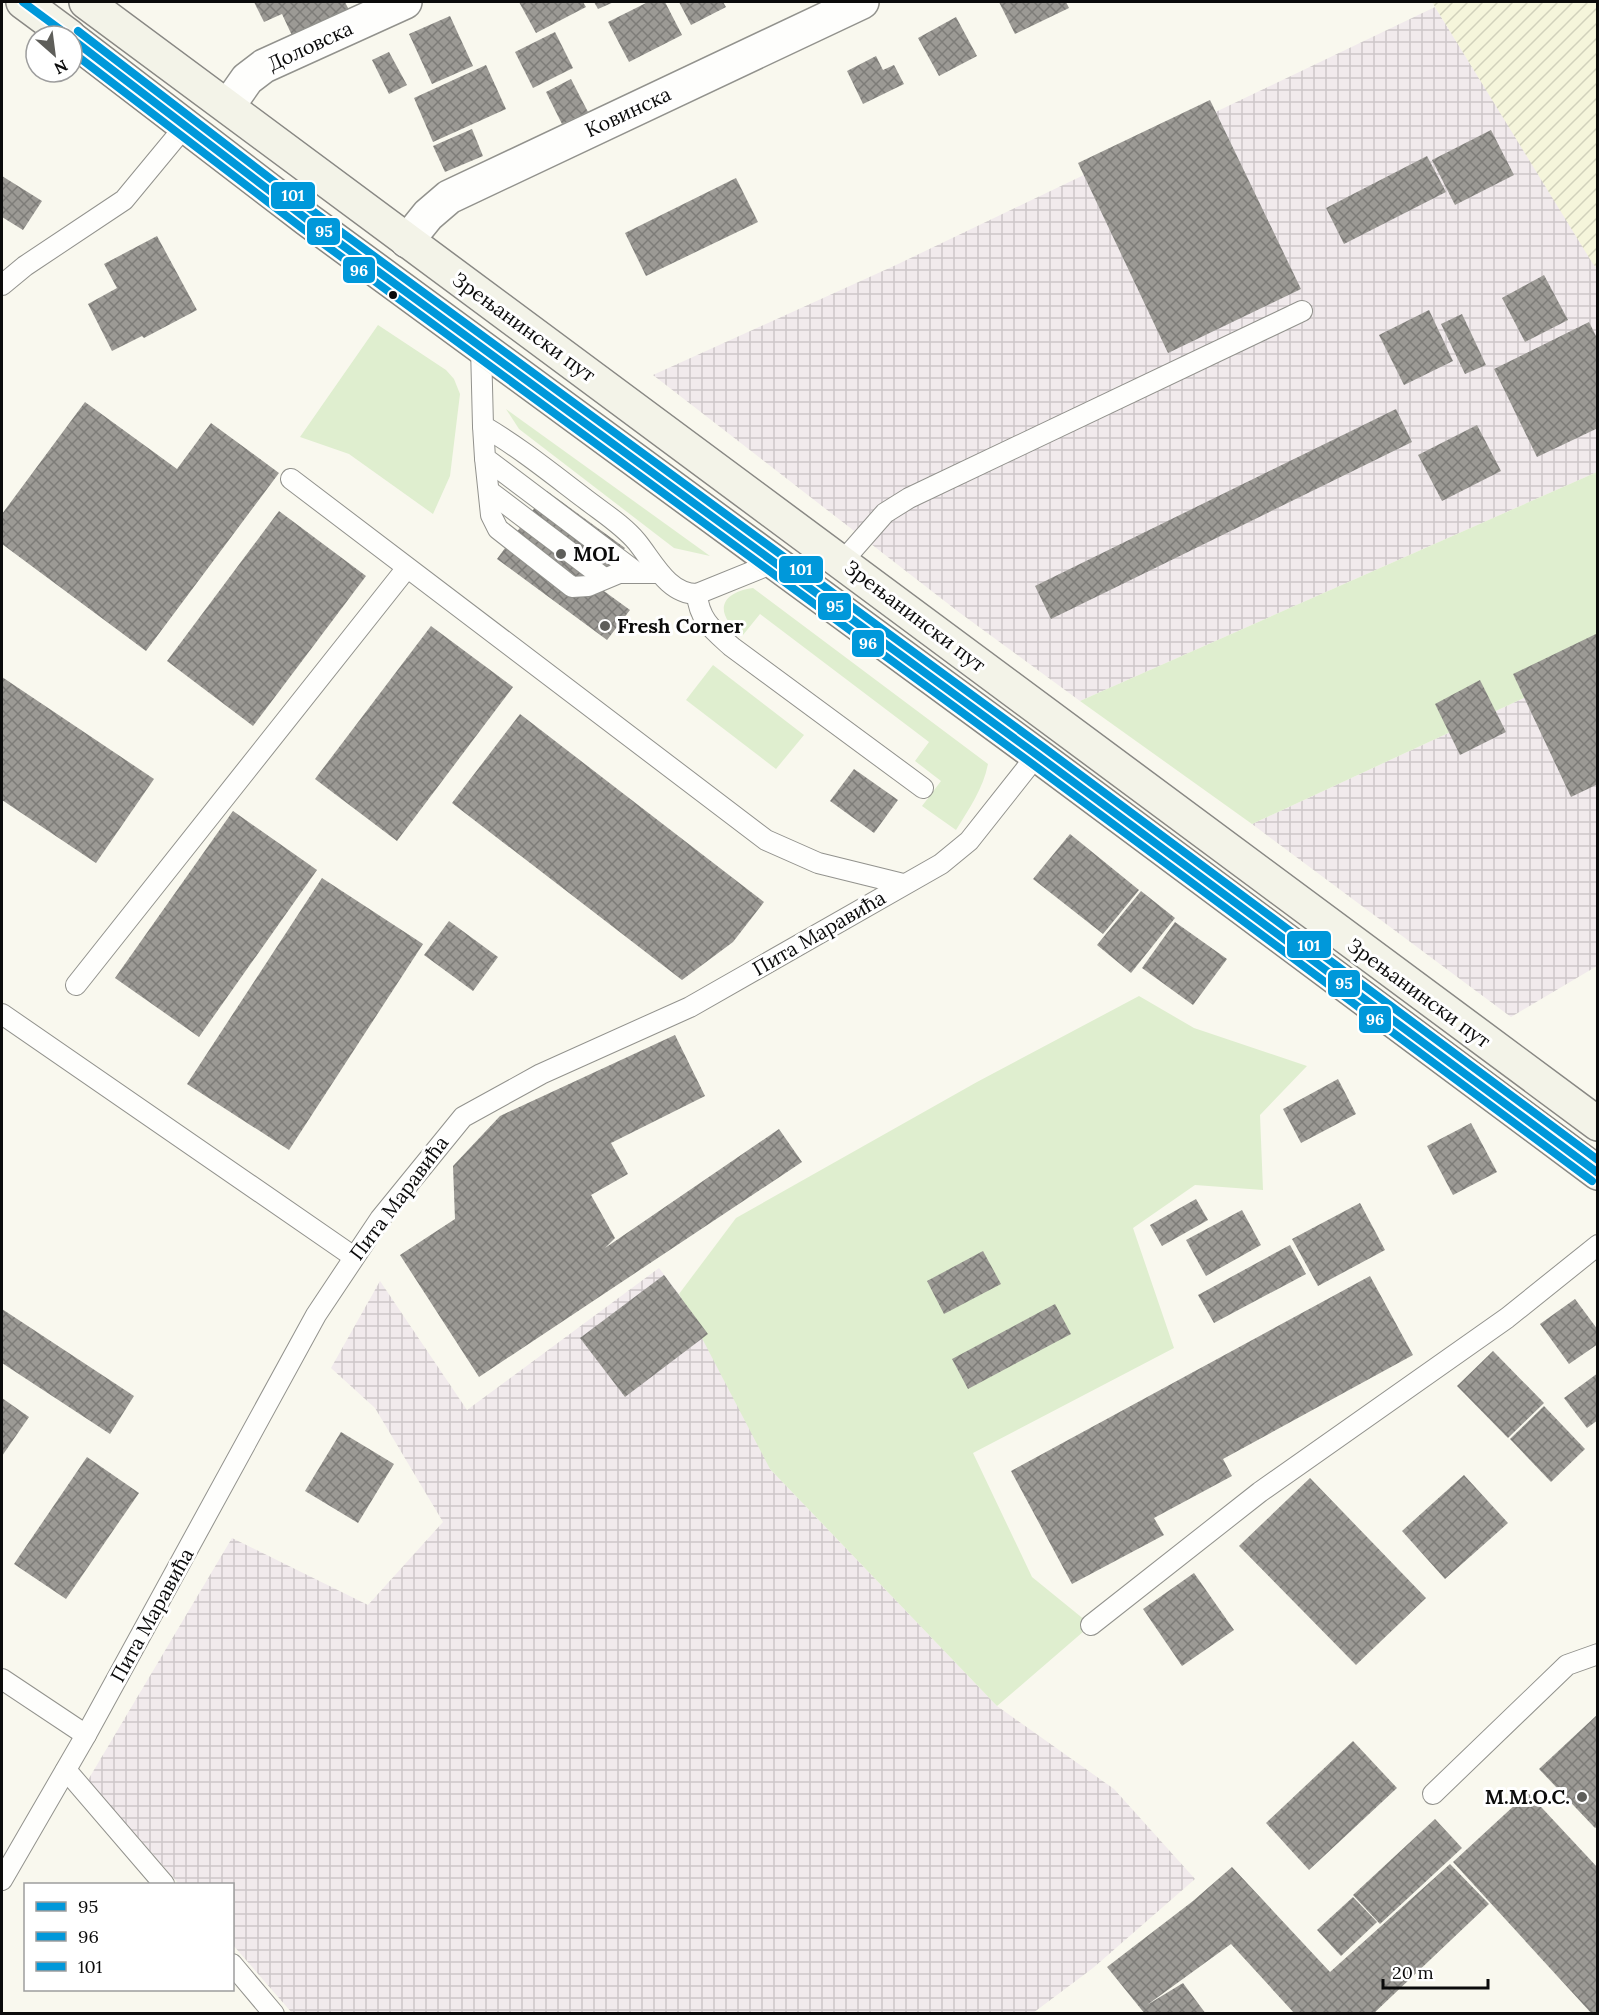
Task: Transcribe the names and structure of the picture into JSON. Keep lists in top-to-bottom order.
{
  "streets": {
    "main road": ["Зрењанински пут"],
    "street": ["Доловска", "Ковинска"],
    "lane": ["Пита Маравића"]
  },
  "crossings": [
    ["Доловска", "Зрењанински пут"],
    ["Ковинска", "Зрењанински пут"],
    ["Зрењанински пут", "Пита Маравића"]
  ],
  "places": ["MOL", "Fresh Corner", "M.M.O.C."],
  "lines": ["transit line 95", "transit line 101", "transit line 96"],
  "legend": ["95", "96", "101"],
  "scale_bar": "20 m",
  "north": "bottom right"
}
